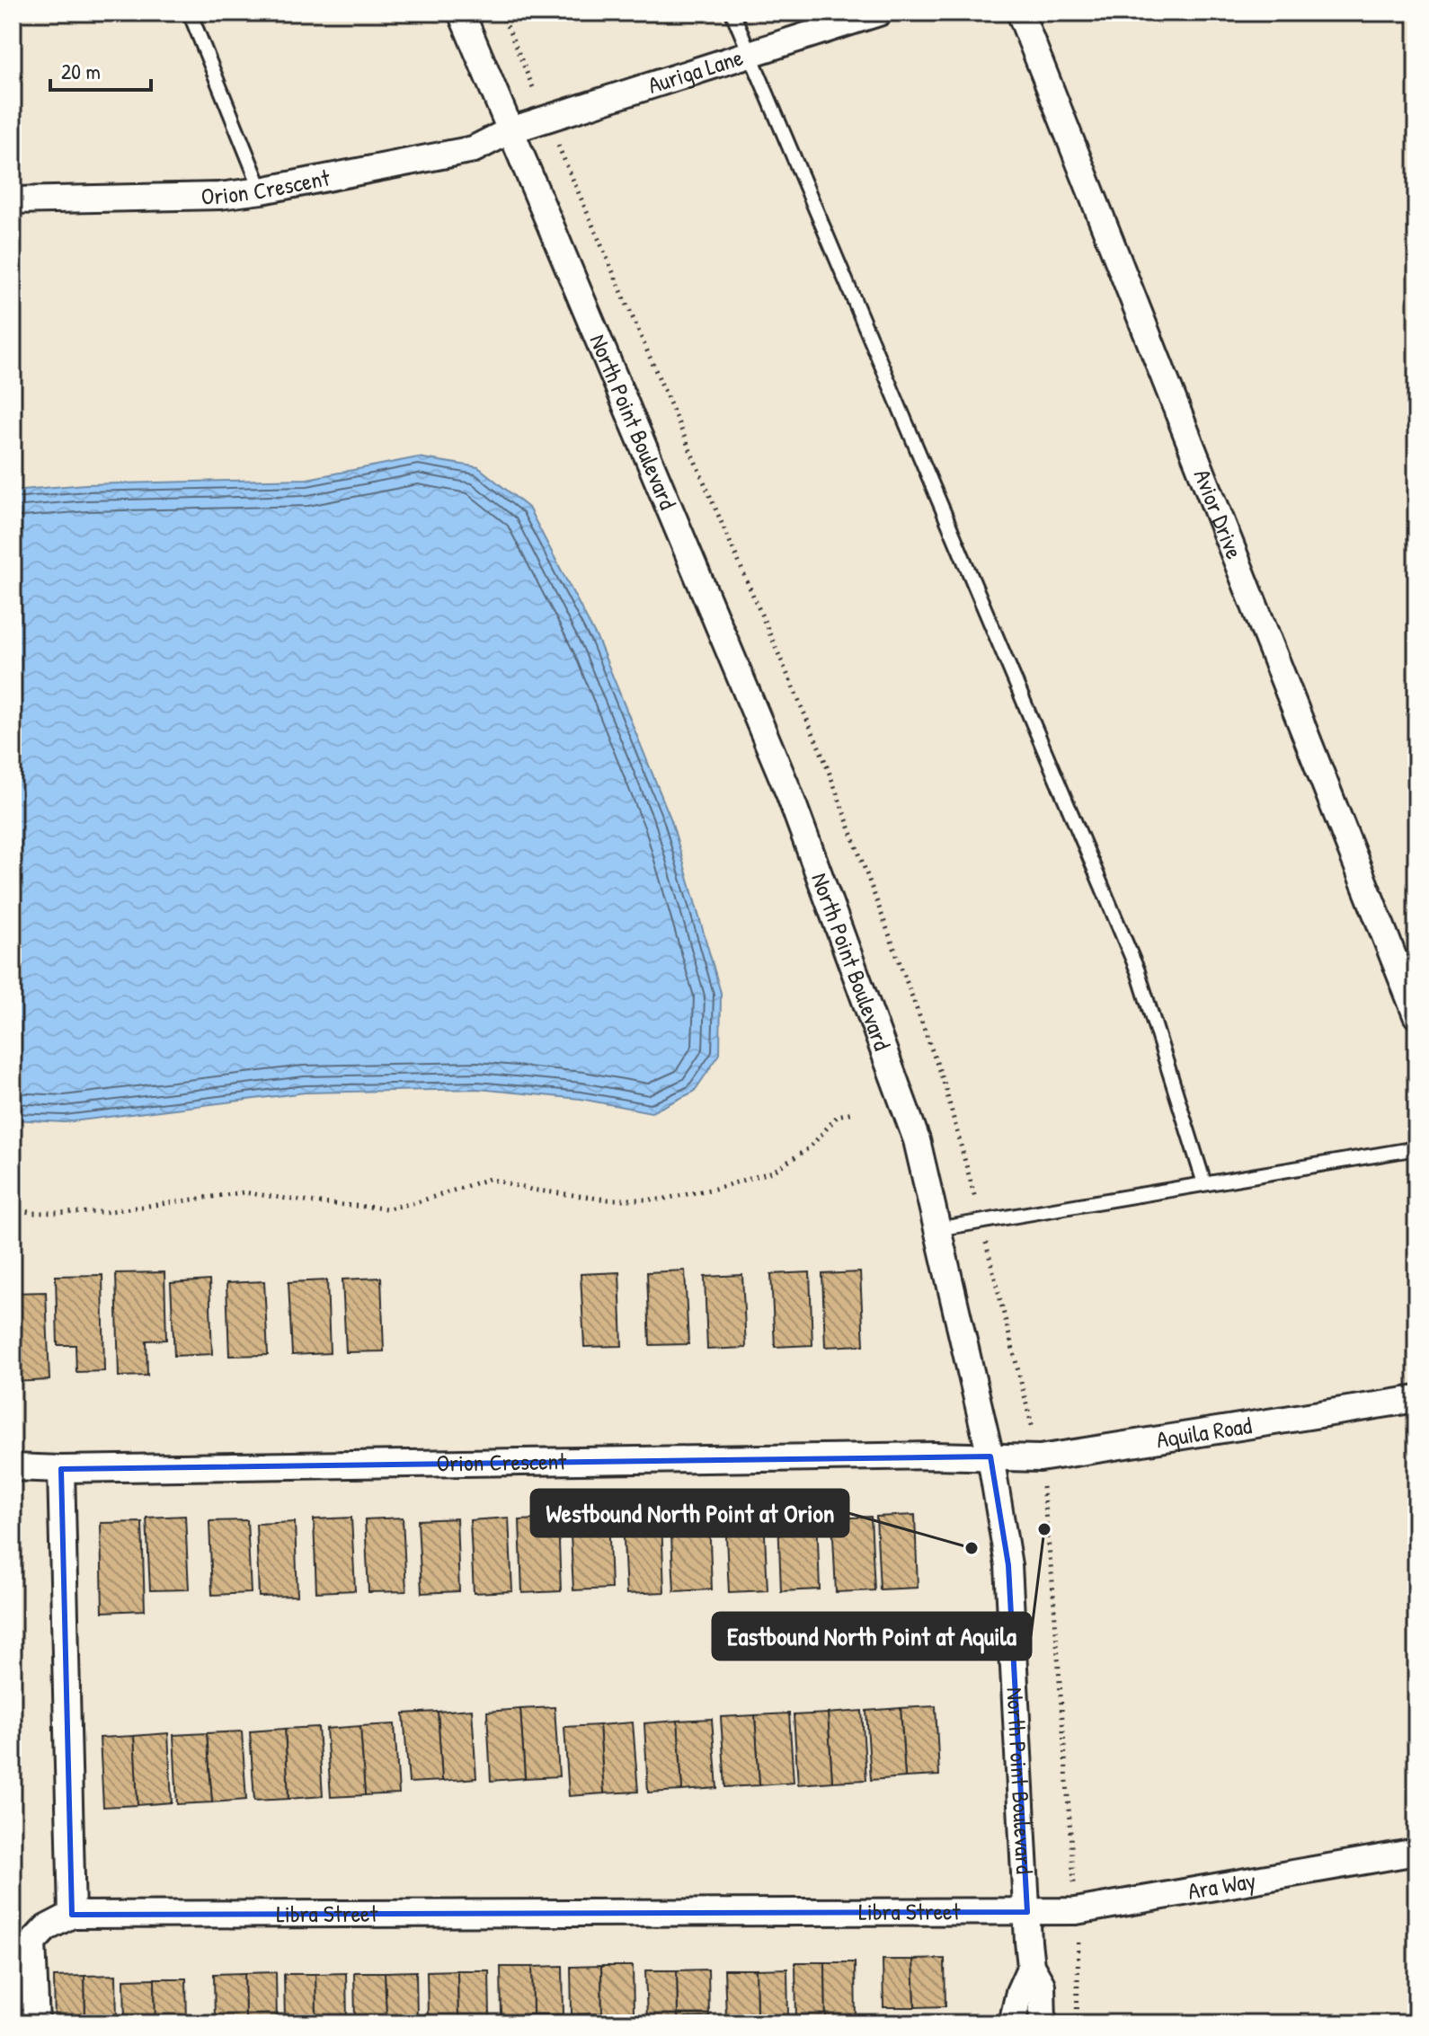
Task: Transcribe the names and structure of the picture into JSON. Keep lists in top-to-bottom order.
{
  "streets": {
    "street": [
      "Auriga Lane",
      "Orion Crescent",
      "North Point Boulevard",
      "Avior Drive",
      "Aquila Road",
      "Ara Way",
      "Libra Street"
    ]
  },
  "crossings": [
    ["Auriga Lane", "Orion Crescent"],
    ["Auriga Lane", "North Point Boulevard"],
    ["Orion Crescent", "North Point Boulevard"],
    ["Orion Crescent", "Aquila Road"],
    ["North Point Boulevard", "Aquila Road"],
    ["North Point Boulevard", "Ara Way"],
    ["North Point Boulevard", "Libra Street"],
    ["Ara Way", "Libra Street"]
  ],
  "places": ["Eastbound North Point at Aquila", "Westbound North Point at Orion"],
  "scale_bar": "20 m"
}
